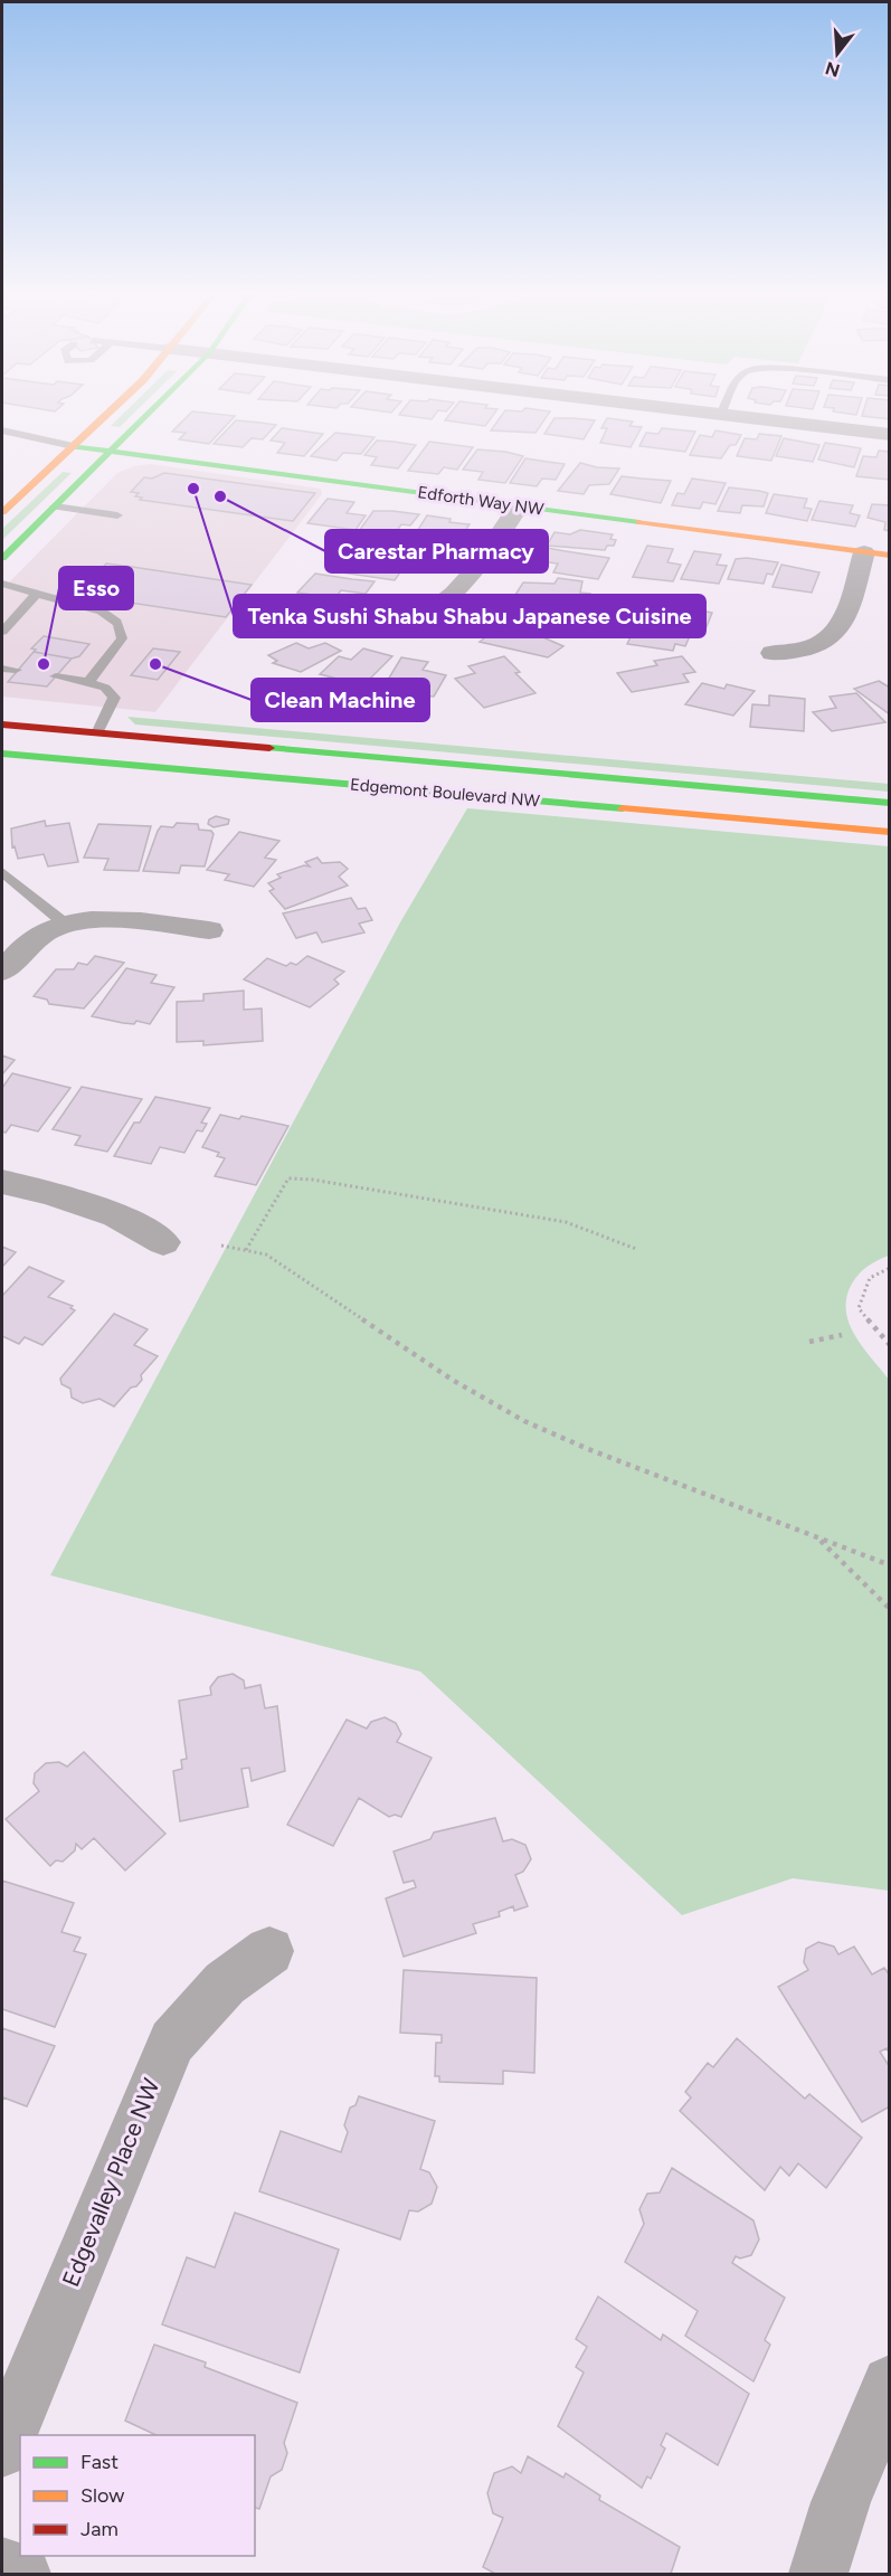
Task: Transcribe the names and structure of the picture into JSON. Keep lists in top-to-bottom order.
{
  "streets": {
    "street": ["Edforth Way NW", "Edgemont Boulevard NW", "Edgevalley Place NW"]
  },
  "places": [
    "Tenka Sushi Shabu Shabu Japanese Cuisine",
    "Carestar Pharmacy",
    "Esso",
    "Clean Machine"
  ],
  "legend": ["Fast", "Slow", "Jam"],
  "north": "bottom"
}
